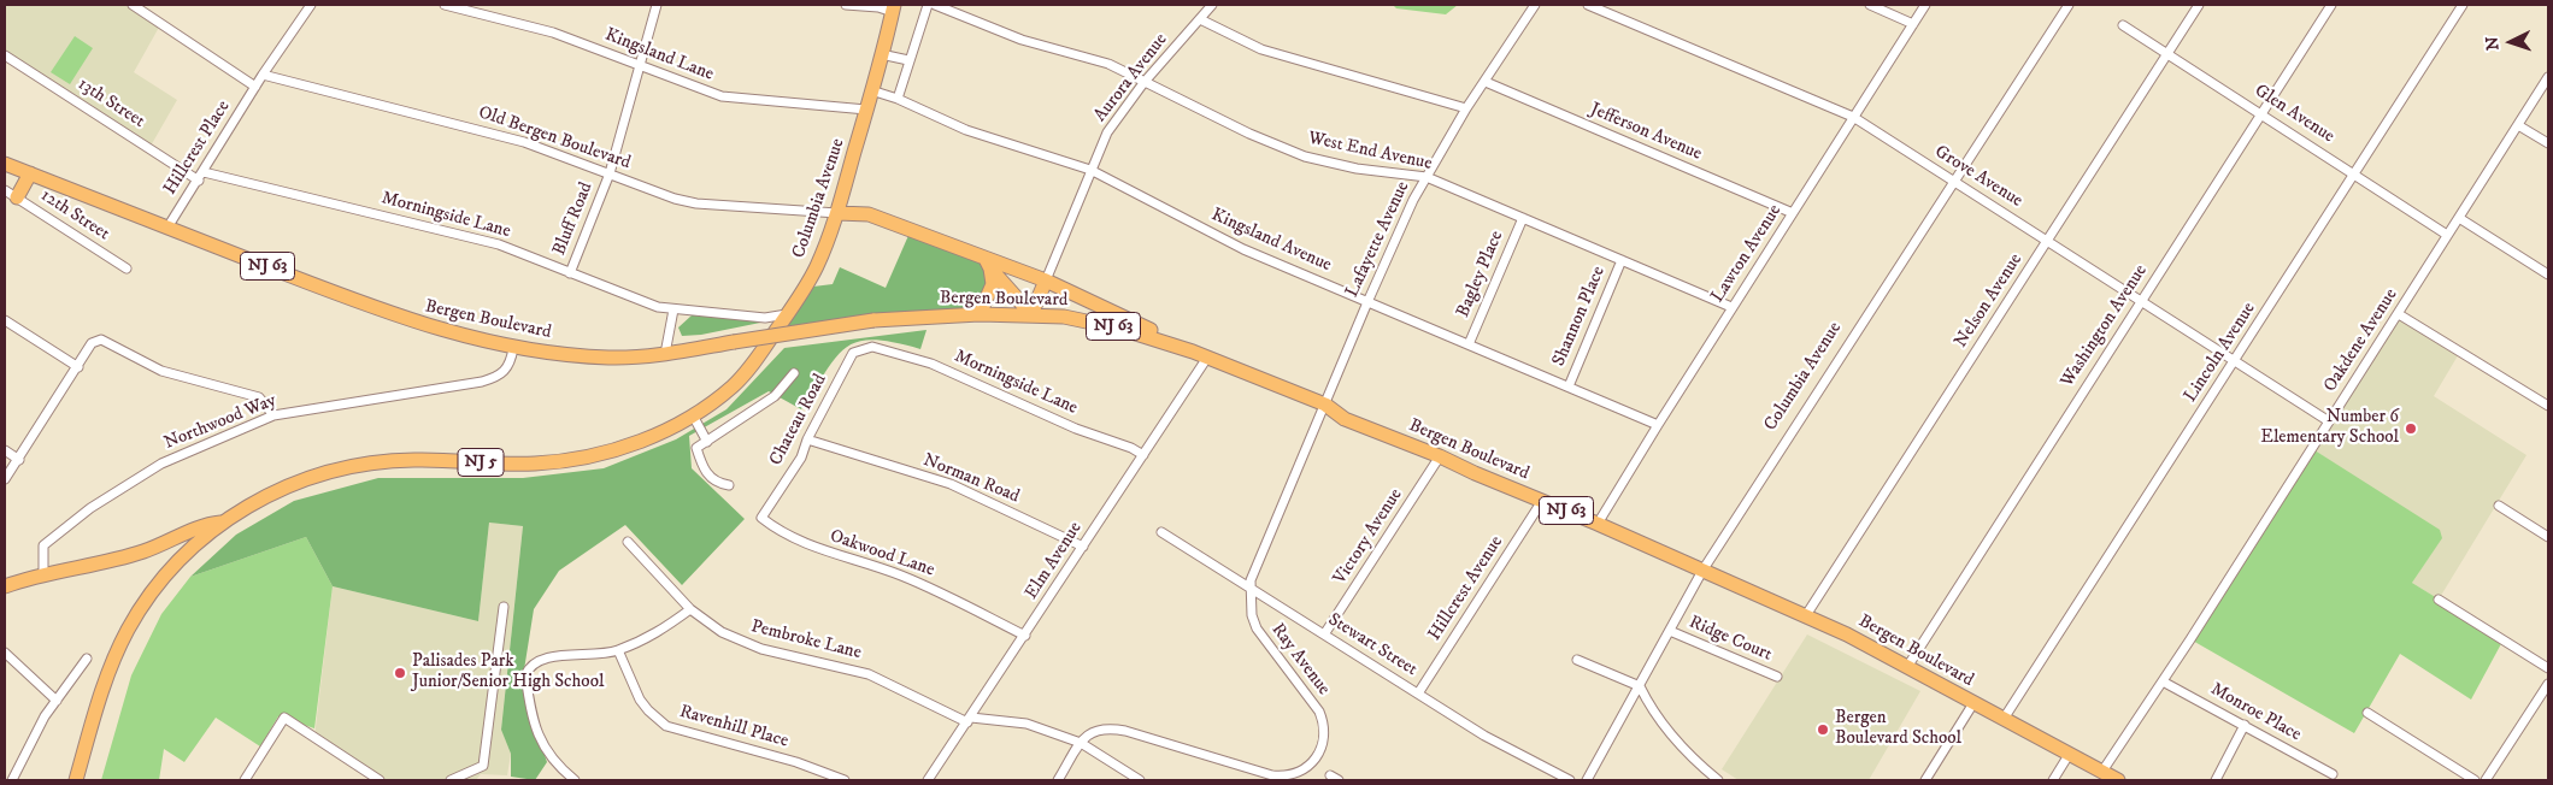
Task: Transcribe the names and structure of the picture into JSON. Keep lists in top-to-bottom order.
{
  "streets": {
    "main road": [
      "Columbia Avenue",
      "NJ 63",
      "Bergen Boulevard",
      "NJ 5"
    ],
    "street": [
      "Kingsland Lane",
      "Aurora Avenue",
      "13th Street",
      "Glen Avenue",
      "Jefferson Avenue",
      "Old Bergen Boulevard",
      "Hillcrest Place",
      "West End Avenue",
      "Grove Avenue",
      "12th Street",
      "Morningside Lane",
      "Bluff Road",
      "Lafayette Avenue",
      "Kingsland Avenue",
      "Lawton Avenue",
      "Bagley Place",
      "Nelson Avenue",
      "Shannon Place",
      "Washington Avenue",
      "Oakdene Avenue",
      "Lincoln Avenue",
      "Chateau Road",
      "Northwood Way",
      "Norman Road",
      "Victory Avenue",
      "Oakwood Lane",
      "Elm Avenue",
      "Hillcrest Avenue",
      "Ridge Court",
      "Pembroke Lane",
      "Stewart Street",
      "Ray Avenue",
      "Monroe Place",
      "Ravenhill Place"
    ]
  },
  "crossings": [
    ["Kingsland Lane", "Columbia Avenue"],
    ["Kingsland Lane", "Bluff Road"],
    ["Aurora Avenue", "West End Avenue"],
    ["Aurora Avenue", "Kingsland Avenue"],
    ["Aurora Avenue", "Bergen Boulevard"],
    ["13th Street", "Hillcrest Place"],
    ["13th Street", "Morningside Lane"],
    ["Glen Avenue", "Nelson Avenue"],
    ["Glen Avenue", "Washington Avenue"],
    ["Glen Avenue", "Oakdene Avenue"],
    ["Glen Avenue", "Lincoln Avenue"],
    ["Jefferson Avenue", "Lafayette Avenue"],
    ["Jefferson Avenue", "Lawton Avenue"],
    ["Old Bergen Boulevard", "Hillcrest Place"],
    ["Old Bergen Boulevard", "Columbia Avenue"],
    ["Old Bergen Boulevard", "Bluff Road"],
    ["Old Bergen Boulevard", "Bergen Boulevard"],
    ["Hillcrest Place", "Morningside Lane"],
    ["Hillcrest Place", "Bergen Boulevard"],
    ["West End Avenue", "Lafayette Avenue"],
    ["West End Avenue", "Lawton Avenue"],
    ["West End Avenue", "Bagley Place"],
    ["West End Avenue", "Shannon Place"],
    ["Grove Avenue", "Columbia Avenue"],
    ["Grove Avenue", "Lawton Avenue"],
    ["Grove Avenue", "Nelson Avenue"],
    ["Grove Avenue", "Washington Avenue"],
    ["Grove Avenue", "Oakdene Avenue"],
    ["Grove Avenue", "Lincoln Avenue"],
    ["Columbia Avenue", "Morningside Lane"],
    ["Columbia Avenue", "Kingsland Avenue"],
    ["Columbia Avenue", "Bergen Boulevard"],
    ["Columbia Avenue", "NJ 5"],
    ["Columbia Avenue", "Ridge Court"],
    ["Morningside Lane", "Bluff Road"],
    ["Morningside Lane", "Chateau Road"],
    ["Morningside Lane", "Elm Avenue"],
    ["Lafayette Avenue", "Kingsland Avenue"],
    ["Lafayette Avenue", "Bergen Boulevard"],
    ["Lafayette Avenue", "Ray Avenue"],
    ["Kingsland Avenue", "Lawton Avenue"],
    ["Kingsland Avenue", "Bagley Place"],
    ["Kingsland Avenue", "Shannon Place"],
    ["Lawton Avenue", "Bergen Boulevard"],
    ["Bergen Boulevard", "Nelson Avenue"],
    ["Bergen Boulevard", "Washington Avenue"],
    ["Bergen Boulevard", "Oakdene Avenue"],
    ["Bergen Boulevard", "Lincoln Avenue"],
    ["Bergen Boulevard", "Northwood Way"],
    ["Bergen Boulevard", "Victory Avenue"],
    ["Bergen Boulevard", "Elm Avenue"],
    ["Bergen Boulevard", "Hillcrest Avenue"],
    ["Bergen Boulevard", "Ray Avenue"],
    ["Oakdene Avenue", "Monroe Place"],
    ["Chateau Road", "Norman Road"],
    ["Chateau Road", "Oakwood Lane"],
    ["Norman Road", "Elm Avenue"],
    ["Victory Avenue", "Stewart Street"],
    ["Oakwood Lane", "Elm Avenue"],
    ["Elm Avenue", "Pembroke Lane"],
    ["Hillcrest Avenue", "Stewart Street"],
    ["Stewart Street", "Ray Avenue"]
  ],
  "places": ["Number 6 Elementary School", "Palisades Park Junior/Senior High School", "Bergen Boulevard School"],
  "north": "left"
}
